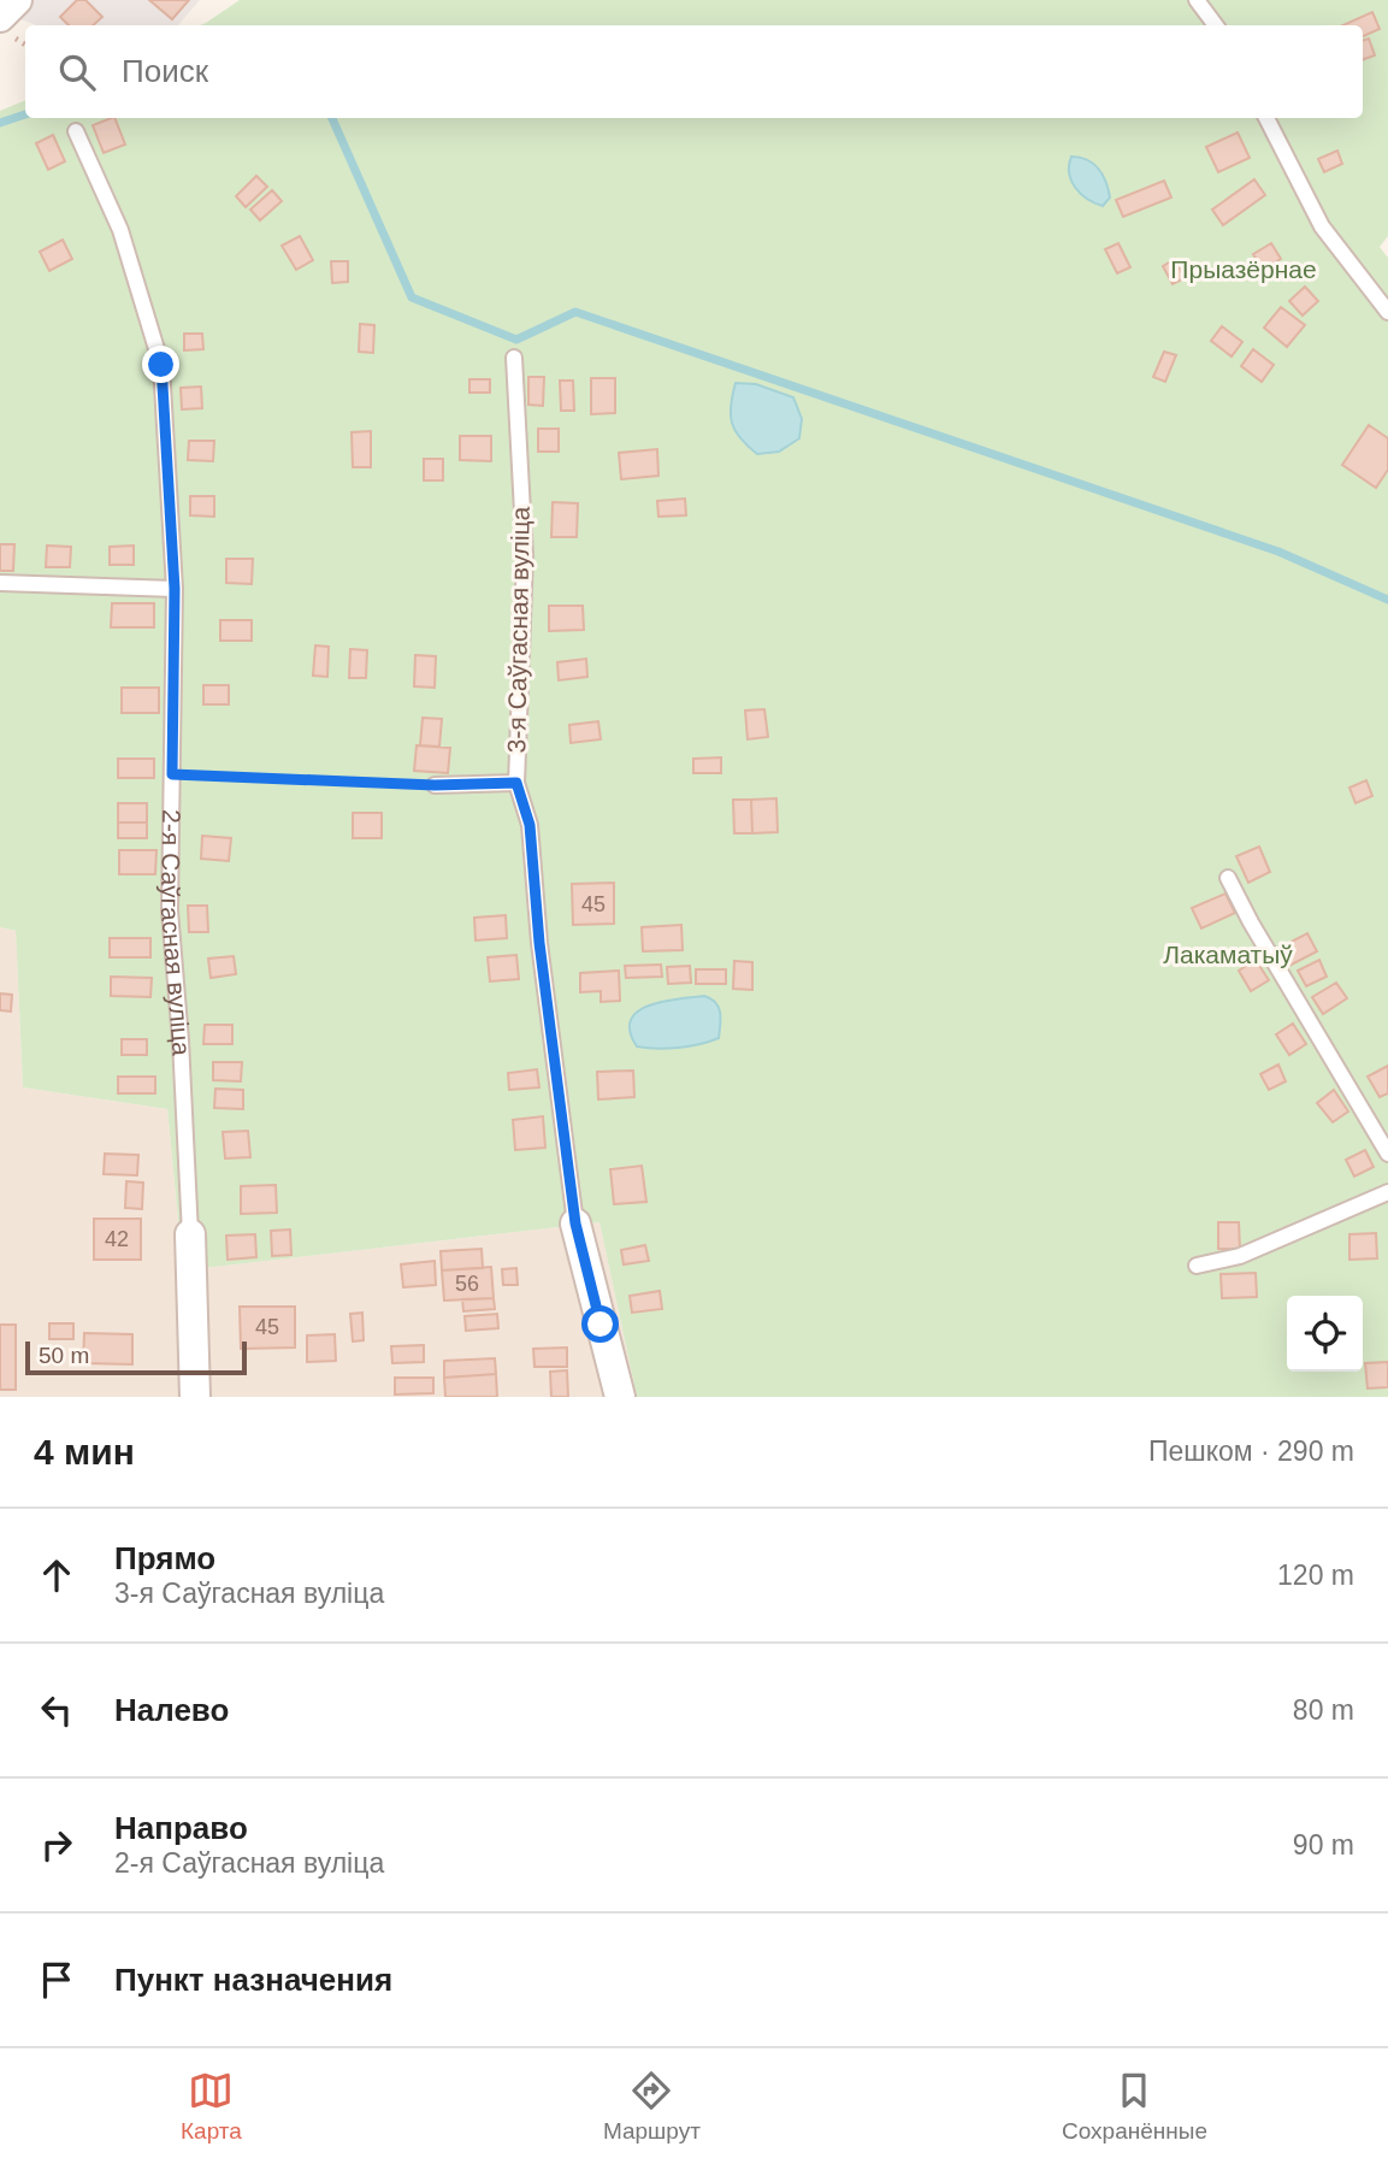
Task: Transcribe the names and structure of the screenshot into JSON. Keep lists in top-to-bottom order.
{
  "streets": {
    "street": ["3-я Саўгасная вуліца", "2-я Саўгасная вуліца"]
  },
  "parks": ["Прыазёрнае", "Лакаматыў"],
  "house_numbers": [
    "45",
    "42",
    "56",
    "45"
  ],
  "scale_bar": "50 m",
  "page": {
    "search": "Поиск",
    "scale": "50 m",
    "heading": ["4 мин", "Пешком · 290 m"],
    "list": [
      ["Прямо", "3-я Саўгасная вуліца", "120 m"],
      ["Налево", "80 m"],
      ["Направо", "2-я Саўгасная вуліца", "90 m"],
      "Пункт назначения"
    ],
    "nav": ["Карта", "Маршрут", "Сохранённые"]
  }
}
